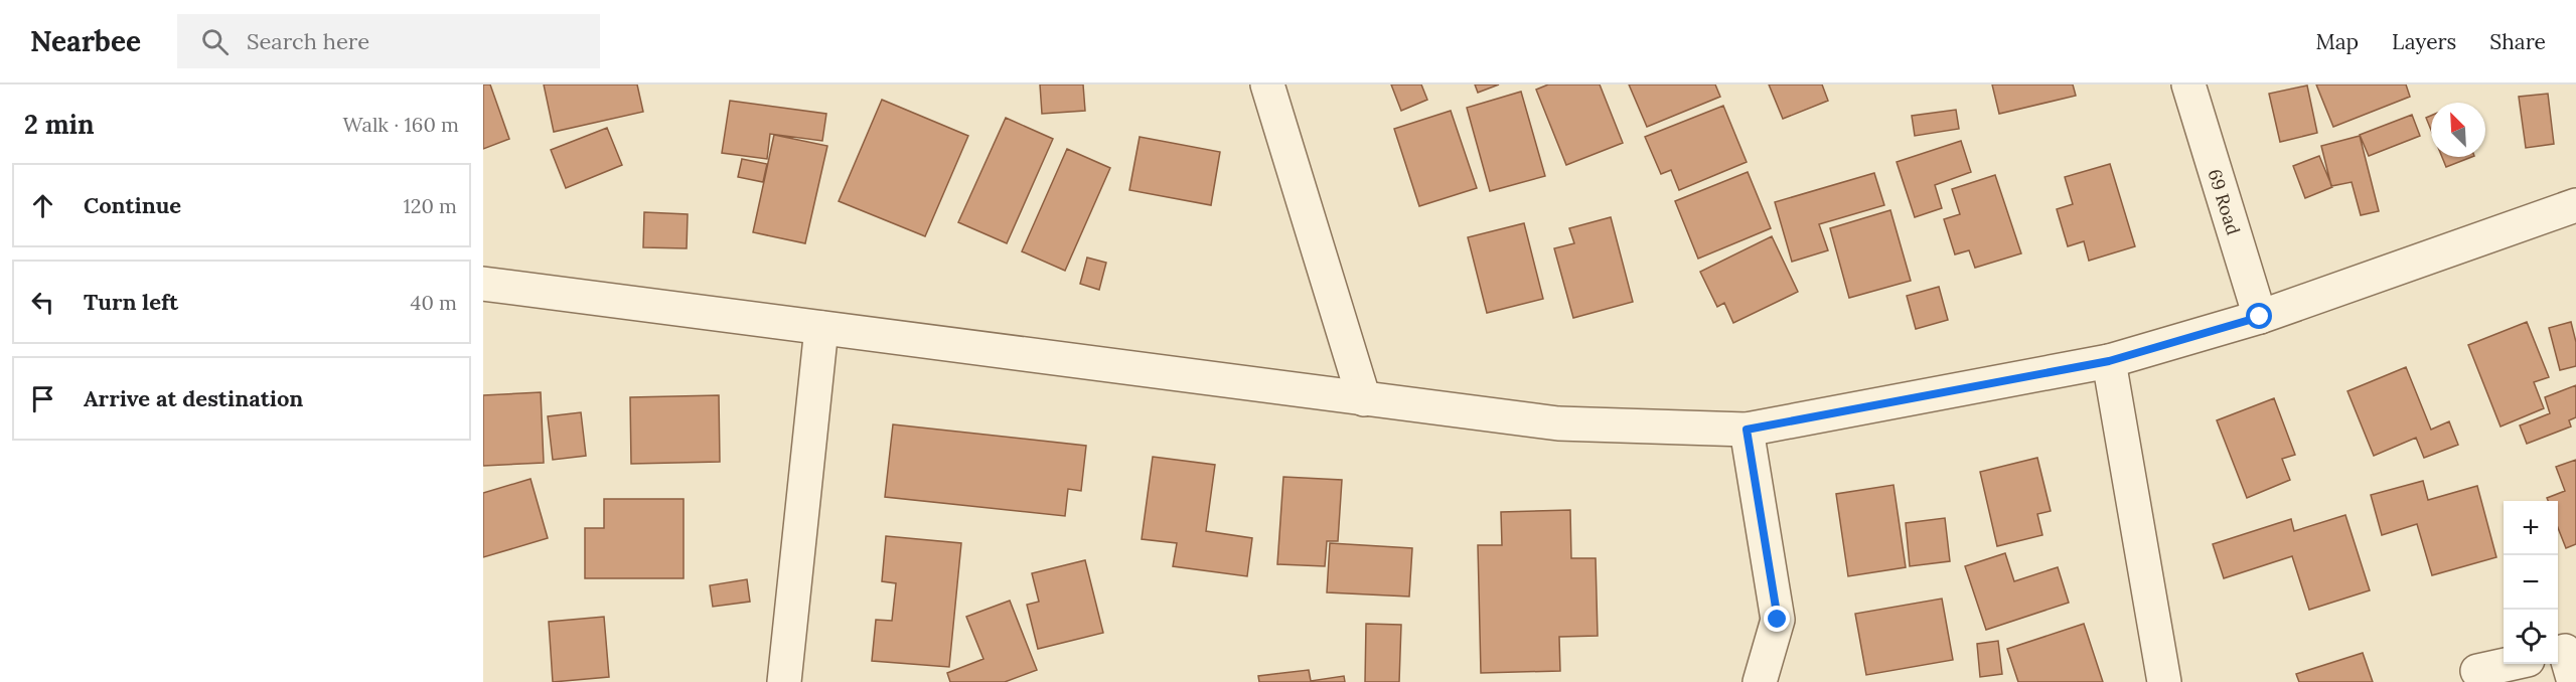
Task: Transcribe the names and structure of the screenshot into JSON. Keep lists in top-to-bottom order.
{
  "streets": {
    "street": ["69 Road"]
  },
  "north": "top left",
  "page": {
    "header": "Nearbee",
    "search": "Search here",
    "nav": ["Map", "Layers", "Share"],
    "heading": ["2 min", "Walk · 160 m"],
    "list": [
      ["Continue", "120 m"],
      ["Turn left", "40 m"],
      "Arrive at destination"
    ],
    "map_buttons": ["+", "−"]
  }
}
